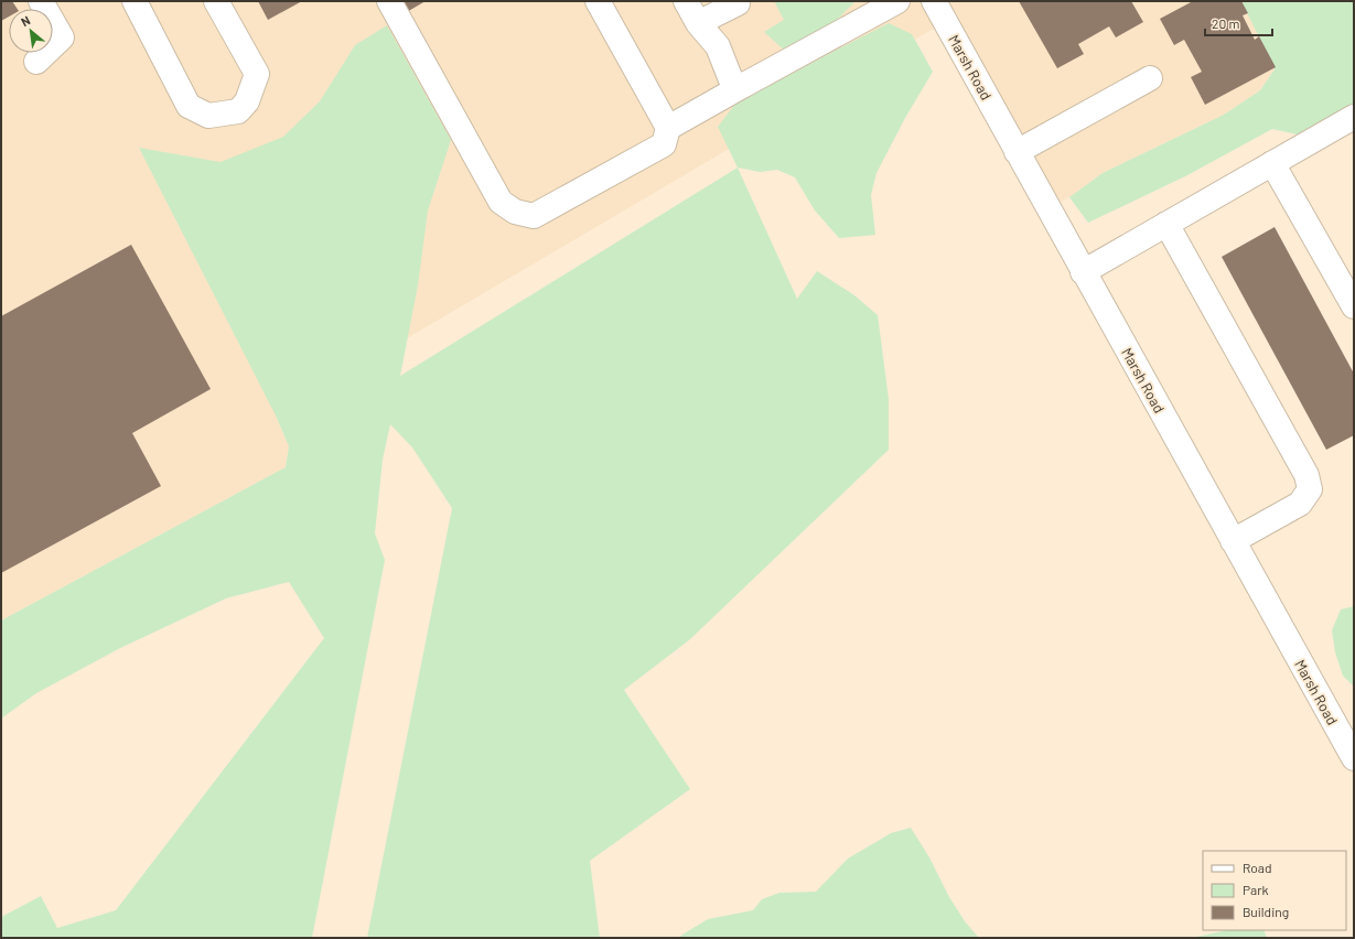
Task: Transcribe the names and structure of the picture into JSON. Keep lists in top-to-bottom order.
{
  "streets": {
    "street": ["Marsh Road"]
  },
  "legend": ["Road", "Park", "Building"],
  "scale_bar": "20 m",
  "north": "top left"
}
